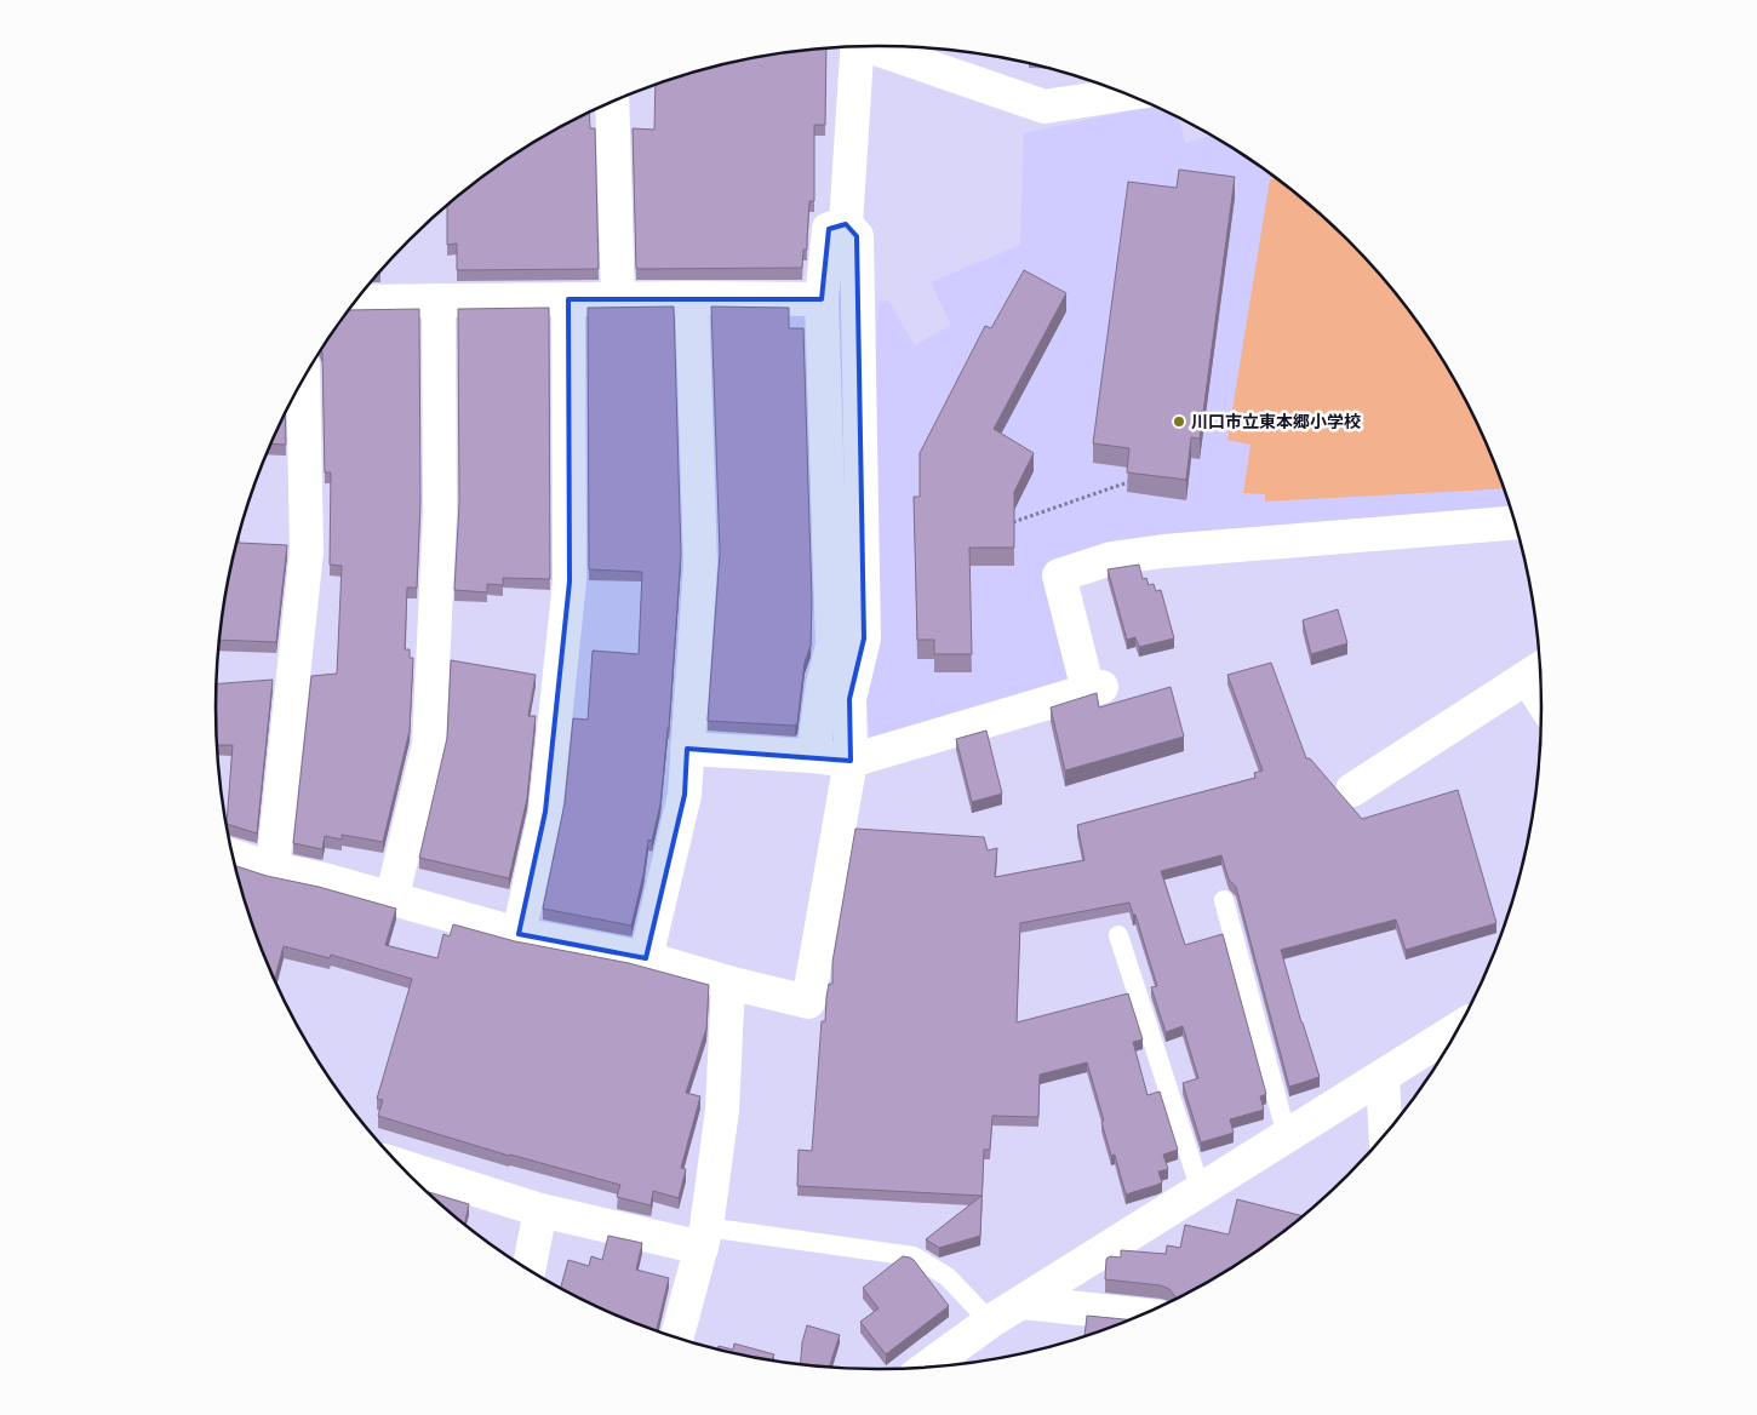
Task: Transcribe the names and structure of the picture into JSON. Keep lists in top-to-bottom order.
{
  "places": ["川口市立東本郷小学校"]
}
